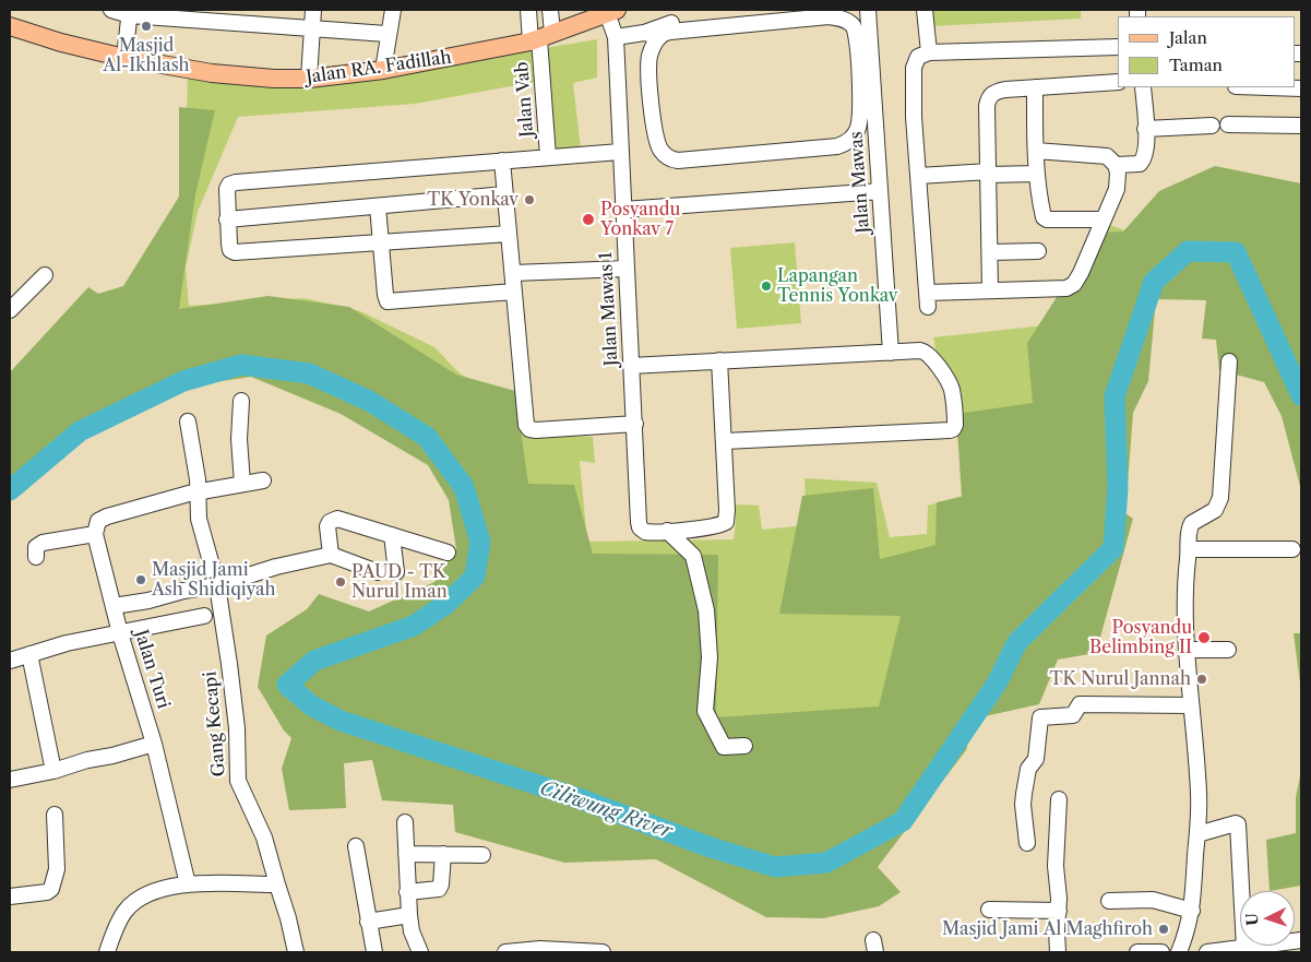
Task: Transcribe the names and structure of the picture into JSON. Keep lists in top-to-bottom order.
{
  "streets": {
    "main road": ["Jalan RA. Fadillah"],
    "street": [
      "Jalan Vab",
      "Jalan Mawas",
      "Jalan Mawas 1",
      "Jalan Turi",
      "Gang Kecapi"
    ]
  },
  "crossings": [
    ["Jalan RA. Fadillah", "Jalan Vab"],
    ["Jalan RA. Fadillah", "Jalan Mawas 1"]
  ],
  "water": ["Ciliwung River"],
  "places": [
    "Masjid Al-Ikhlash",
    "TK Yonkav",
    "Posyandu Yonkav 7",
    "Lapangan Tennis Yonkav",
    "Masjid Jami Ash Shidiqiyah",
    "PAUD - TK Nurul Iman",
    "Posyandu Belimbing II",
    "TK Nurul Jannah",
    "Masjid Jami Al Maghfiroh"
  ],
  "legend": ["Jalan", "Taman"],
  "north": "left"
}
